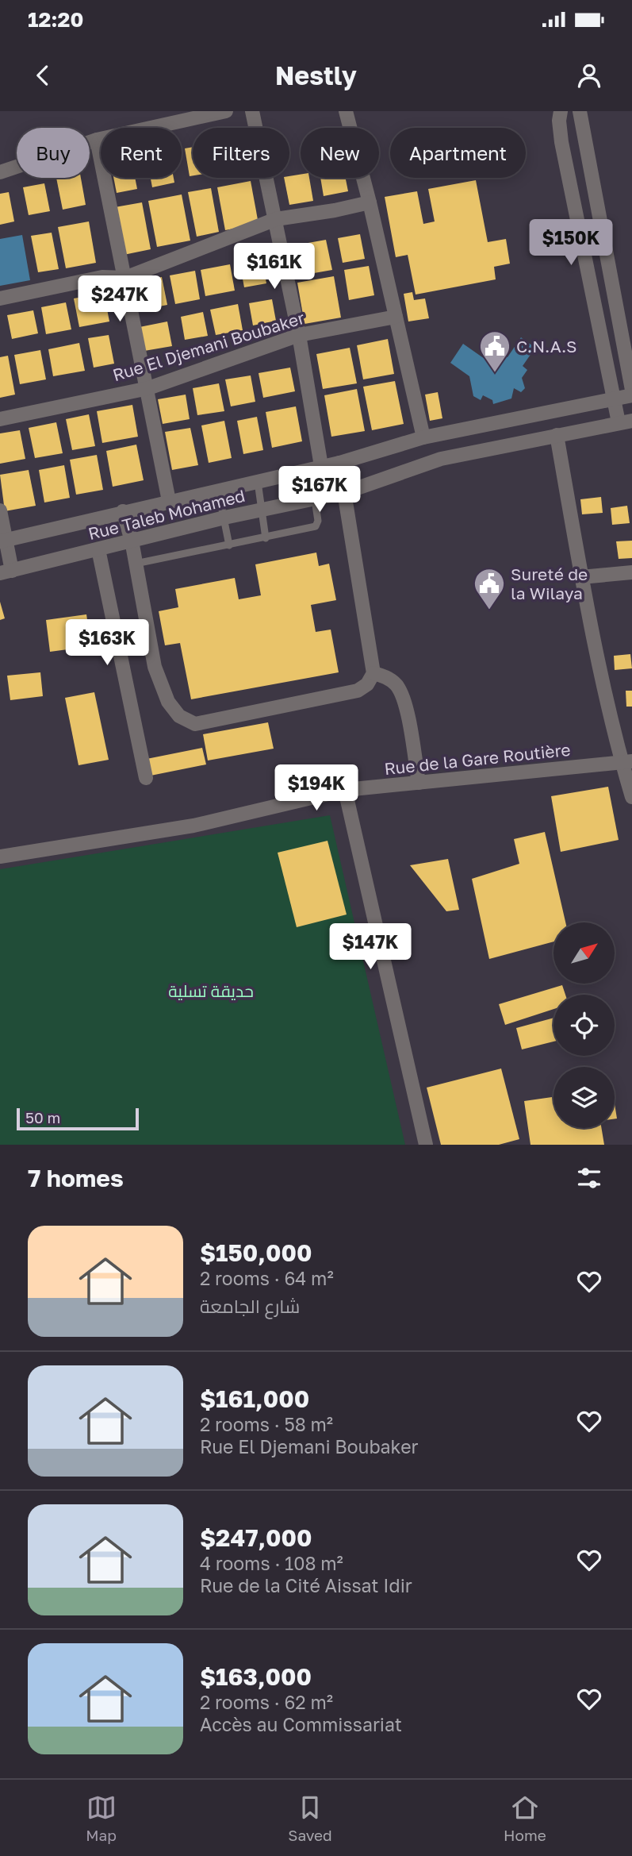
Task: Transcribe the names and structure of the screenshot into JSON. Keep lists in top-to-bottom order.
{
  "streets": {
    "street": ["Rue El Djemani Boubaker", "Rue Taleb Mohamed", "Rue de la Gare Routière"]
  },
  "parks": ["حديقة تسلية"],
  "places": {
    "public building": ["C.N.A.S", "Sureté de la Wilaya"]
  },
  "scale_bar": "50 m",
  "north": "top right",
  "page": {
    "status": "12:20",
    "header": "Nestly",
    "chip": [
      "Buy",
      "Rent",
      "Filters",
      "New",
      "Apartment"
    ],
    "price": [
      "$150K",
      "$161K",
      "$247K",
      "$167K",
      "$163K",
      "$194K",
      "$147K"
    ],
    "scale": "50 m",
    "heading": "7 homes",
    "list": [
      {
        "name": "$150,000",
        "note": "2 rooms · 64 m² · شارع الجامعة"
      },
      {
        "name": "$161,000",
        "note": "2 rooms · 58 m² · Rue El Djemani Boubaker"
      },
      {
        "name": "$247,000",
        "note": "4 rooms · 108 m² · Rue de la Cité Aissat Idir"
      },
      {
        "name": "$163,000",
        "note": "2 rooms · 62 m² · Accès au Commissariat"
      }
    ],
    "tabs": ["Map", "Saved", "Home"]
  }
}
